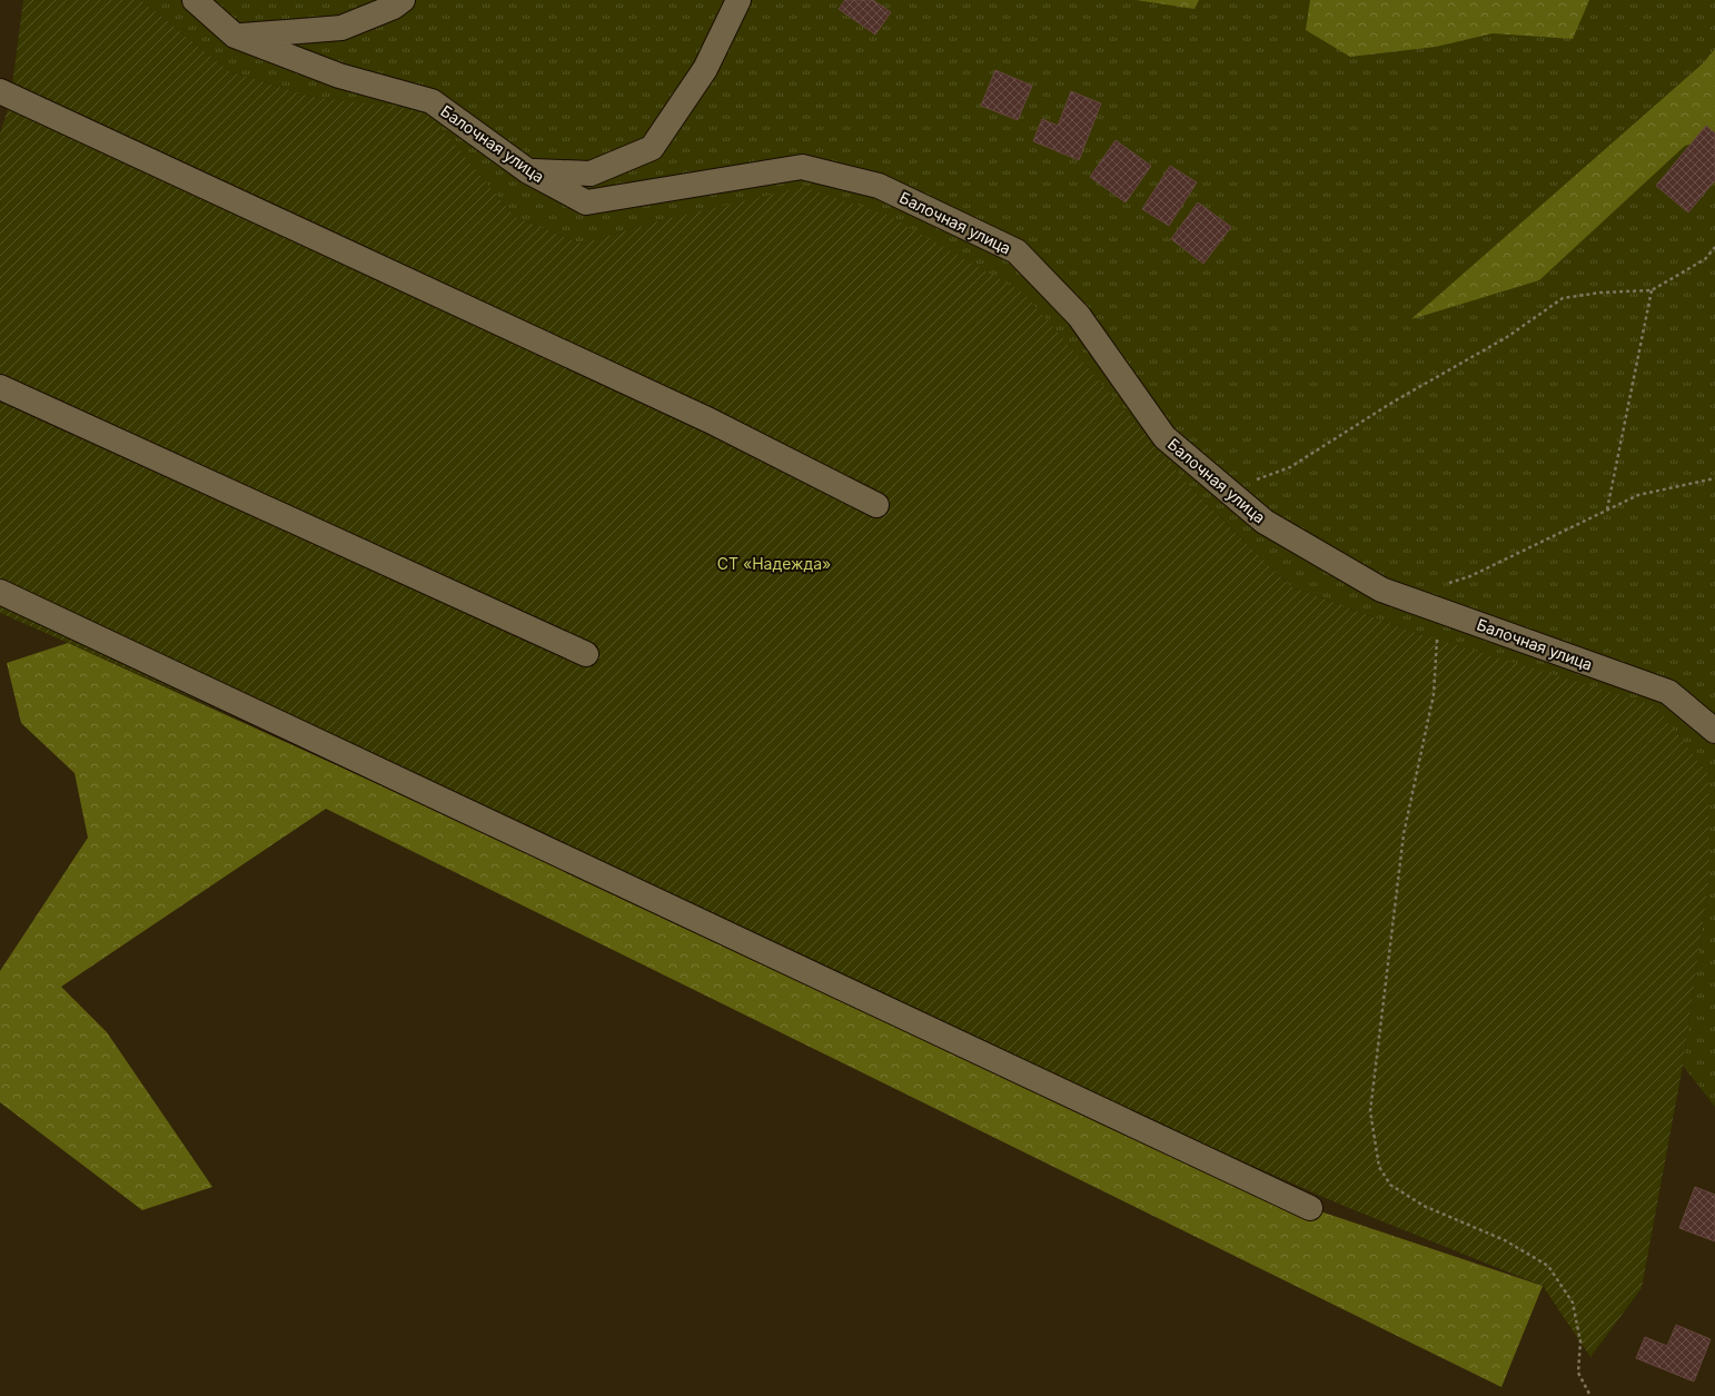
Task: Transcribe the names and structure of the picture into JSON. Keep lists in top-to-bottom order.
{
  "streets": {
    "street": ["Балочная улица"]
  },
  "parks": ["СТ «Надежда»"]
}
